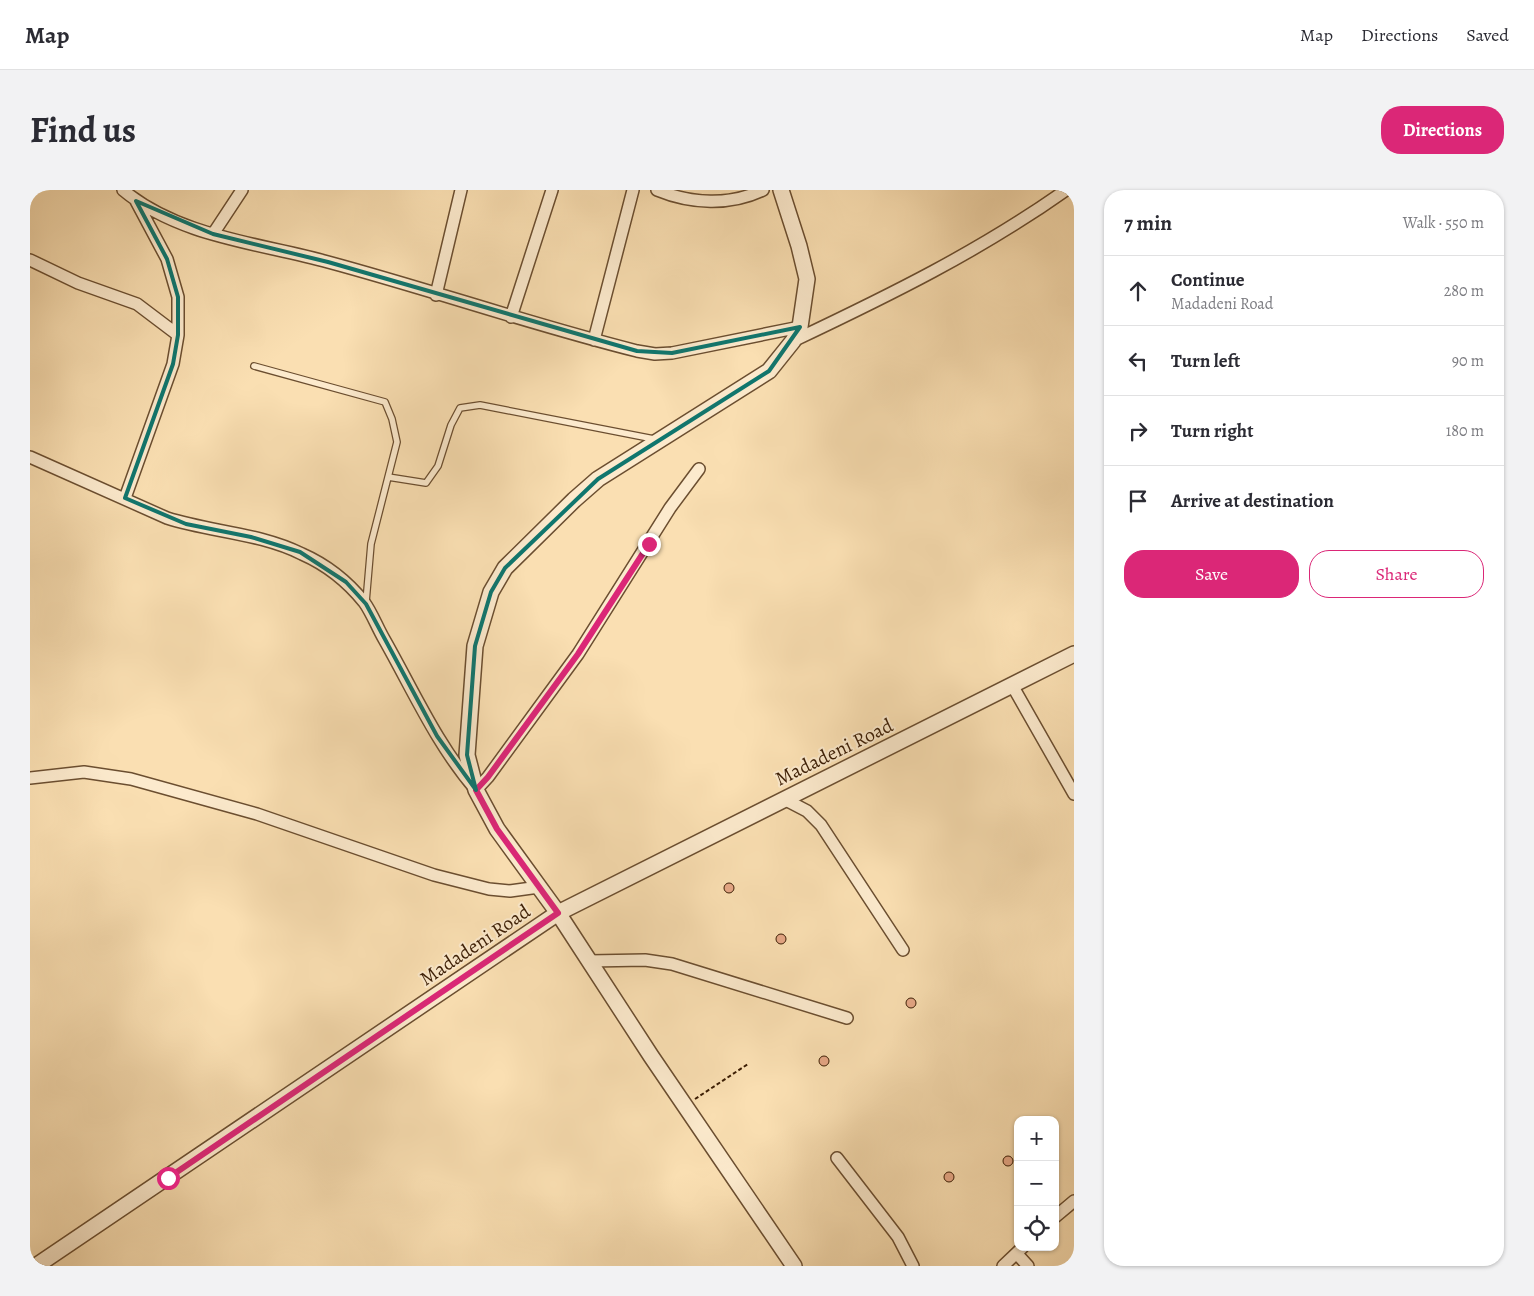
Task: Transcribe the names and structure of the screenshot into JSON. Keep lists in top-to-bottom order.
{
  "streets": {
    "street": ["Madadeni Road"]
  },
  "page": {
    "header": "Map",
    "nav": ["Map", "Directions", "Saved"],
    "title": "Find us",
    "buttons": [
      "Directions",
      ["Save", "Share"]
    ],
    "heading": ["7 min", "Walk · 550 m"],
    "list": [
      ["Continue", "Madadeni Road", "280 m"],
      ["Turn left", "90 m"],
      ["Turn right", "180 m"],
      "Arrive at destination"
    ],
    "map_buttons": ["+", "−"]
  }
}
